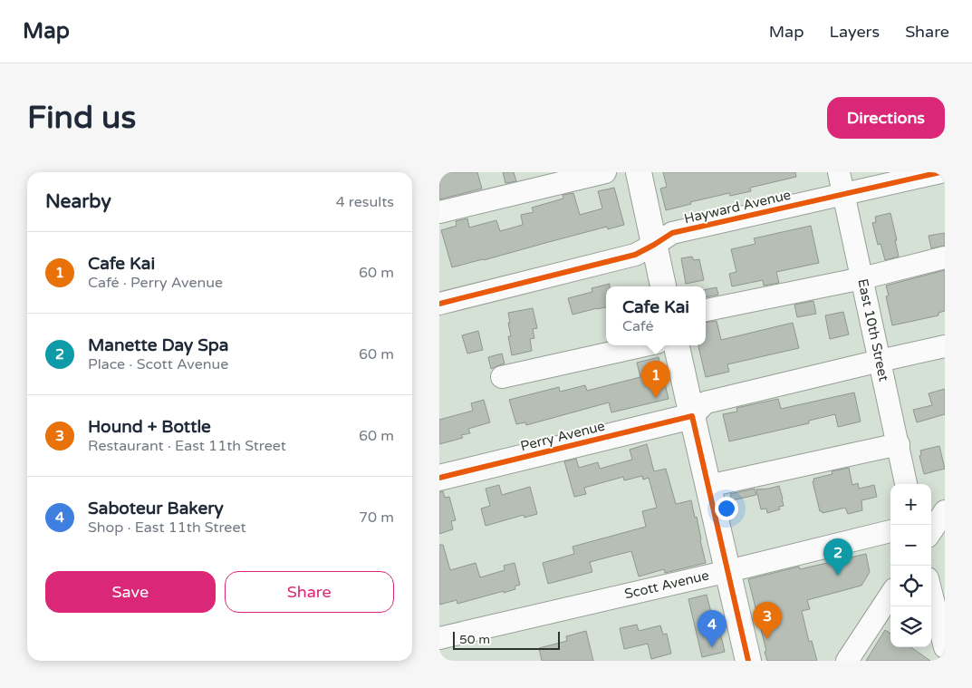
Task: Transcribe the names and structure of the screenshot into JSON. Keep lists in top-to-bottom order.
{
  "streets": {
    "main road": ["Perry Avenue"],
    "street": ["Hayward Avenue", "East 10th Street", "Scott Avenue"]
  },
  "crossings": [
    ["Hayward Avenue", "East 10th Street"],
    ["East 10th Street", "Perry Avenue"]
  ],
  "scale_bar": "50 m",
  "page": {
    "header": "Map",
    "nav": ["Map", "Layers", "Share"],
    "buttons": [
      "Directions",
      ["Save", "Share"]
    ],
    "title": "Find us",
    "heading": ["Nearby", "4 results"],
    "list": [
      {
        "mark": "1",
        "name": "Cafe Kai",
        "note": "Café · Perry Avenue",
        "value": "60 m"
      },
      {
        "mark": "2",
        "name": "Manette Day Spa",
        "note": "Place · Scott Avenue",
        "value": "60 m"
      },
      {
        "mark": "3",
        "name": "Hound + Bottle",
        "note": "Restaurant · East 11th Street",
        "value": "60 m"
      },
      {
        "mark": "4",
        "name": "Saboteur Bakery",
        "note": "Shop · East 11th Street",
        "value": "70 m"
      }
    ],
    "popup": ["Cafe Kai", "Café"],
    "pins": [
      "1",
      "2",
      "3",
      "4"
    ],
    "map_buttons": ["+", "−"],
    "scale": "50 m"
  }
}
